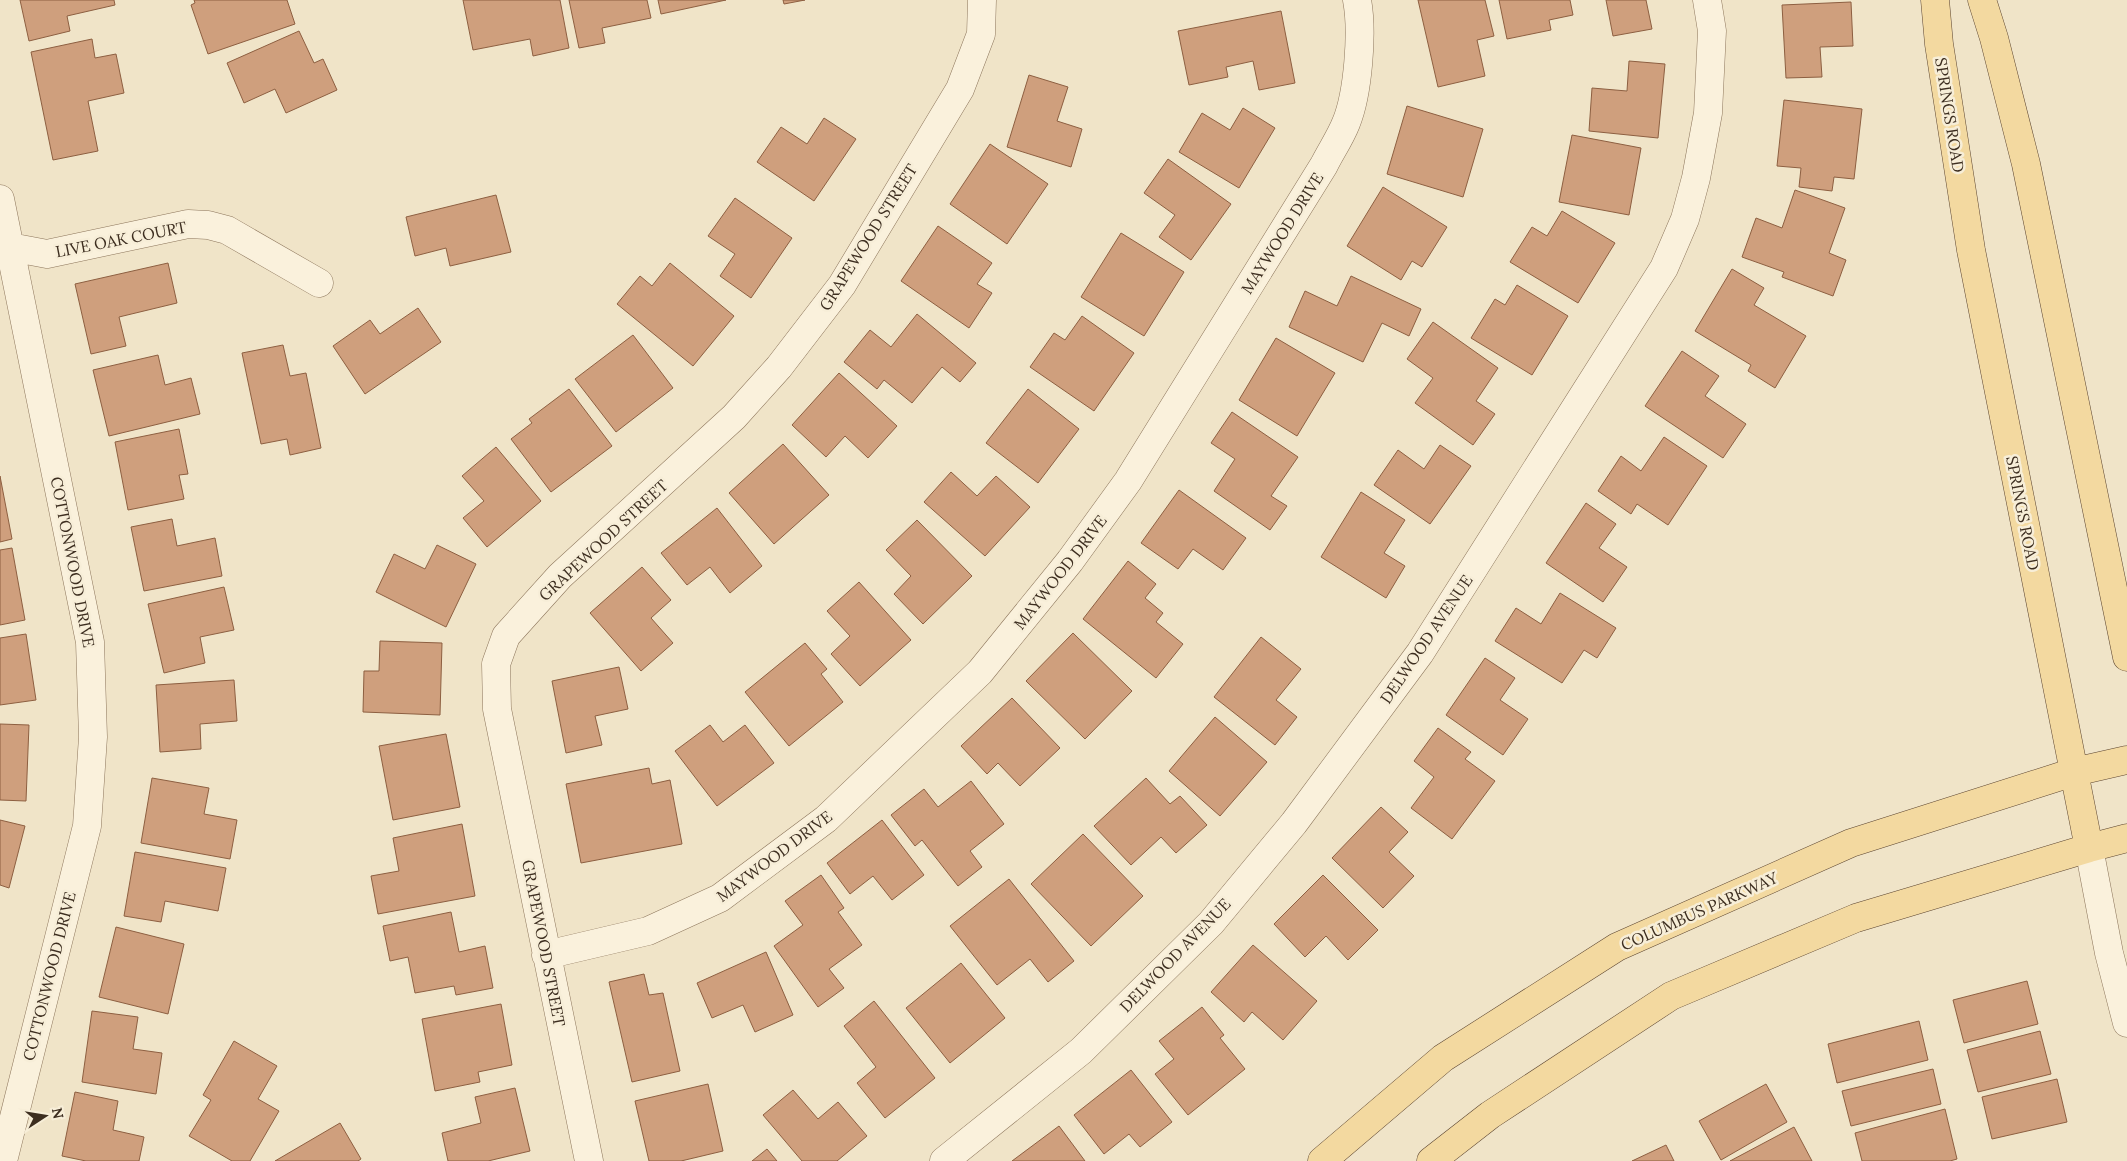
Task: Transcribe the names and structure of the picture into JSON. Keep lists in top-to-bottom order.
{
  "streets": {
    "main road": ["SPRINGS ROAD", "COLUMBUS PARKWAY"],
    "street": [
      "MAYWOOD DRIVE",
      "GRAPEWOOD STREET",
      "LIVE OAK COURT",
      "COTTONWOOD DRIVE",
      "DELWOOD AVENUE"
    ]
  },
  "crossings": [
    ["SPRINGS ROAD", "COLUMBUS PARKWAY"],
    ["MAYWOOD DRIVE", "GRAPEWOOD STREET"],
    ["LIVE OAK COURT", "COTTONWOOD DRIVE"]
  ],
  "north": "right"
}
